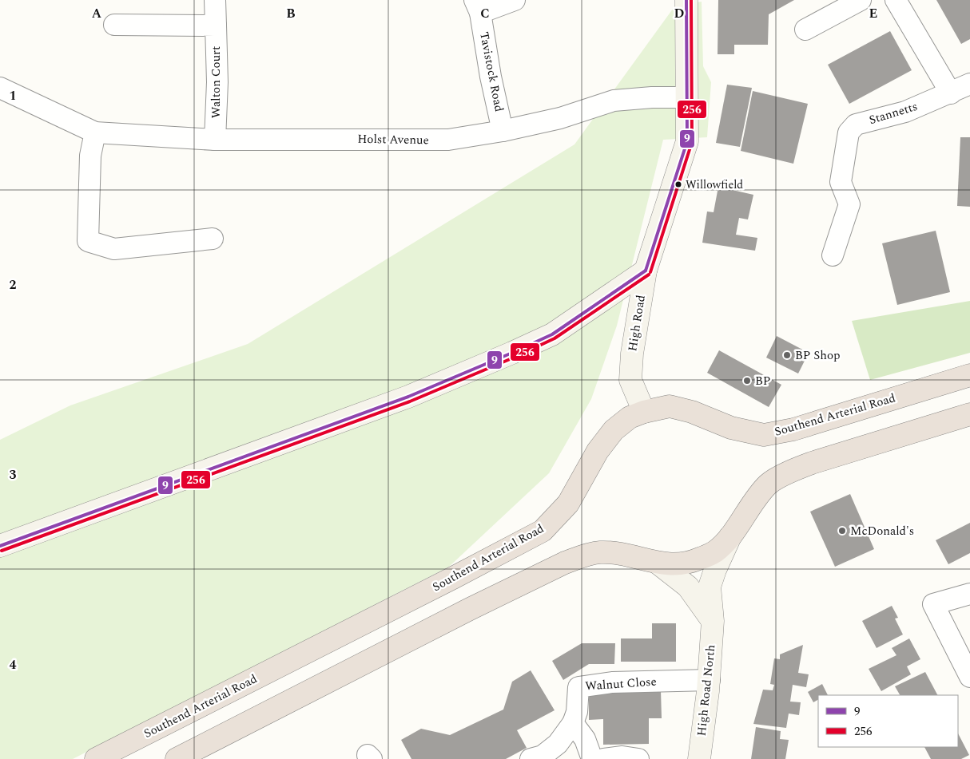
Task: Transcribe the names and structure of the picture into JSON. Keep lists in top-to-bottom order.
{
  "streets": {
    "highway": ["Southend Arterial Road"],
    "street": [
      "Tavistock Road",
      "Walton Court",
      "Stannetts",
      "Holst Avenue",
      "High Road",
      "Walnut Close",
      "High Road North"
    ]
  },
  "crossings": [
    ["Tavistock Road", "Holst Avenue"],
    ["Walton Court", "Holst Avenue"],
    ["Holst Avenue", "High Road"],
    ["High Road", "Southend Arterial Road"],
    ["Walnut Close", "High Road North"]
  ],
  "places": [
    "Willowfield",
    "BP Shop",
    "BP",
    "McDonald's"
  ],
  "lines": ["transit line 9", "transit line 256"],
  "legend": ["9", "256"],
  "grid": {
    "columns": [
      "A",
      "B",
      "C",
      "D",
      "E"
    ],
    "rows": [
      "1",
      "2",
      "3",
      "4"
    ]
  }
}
